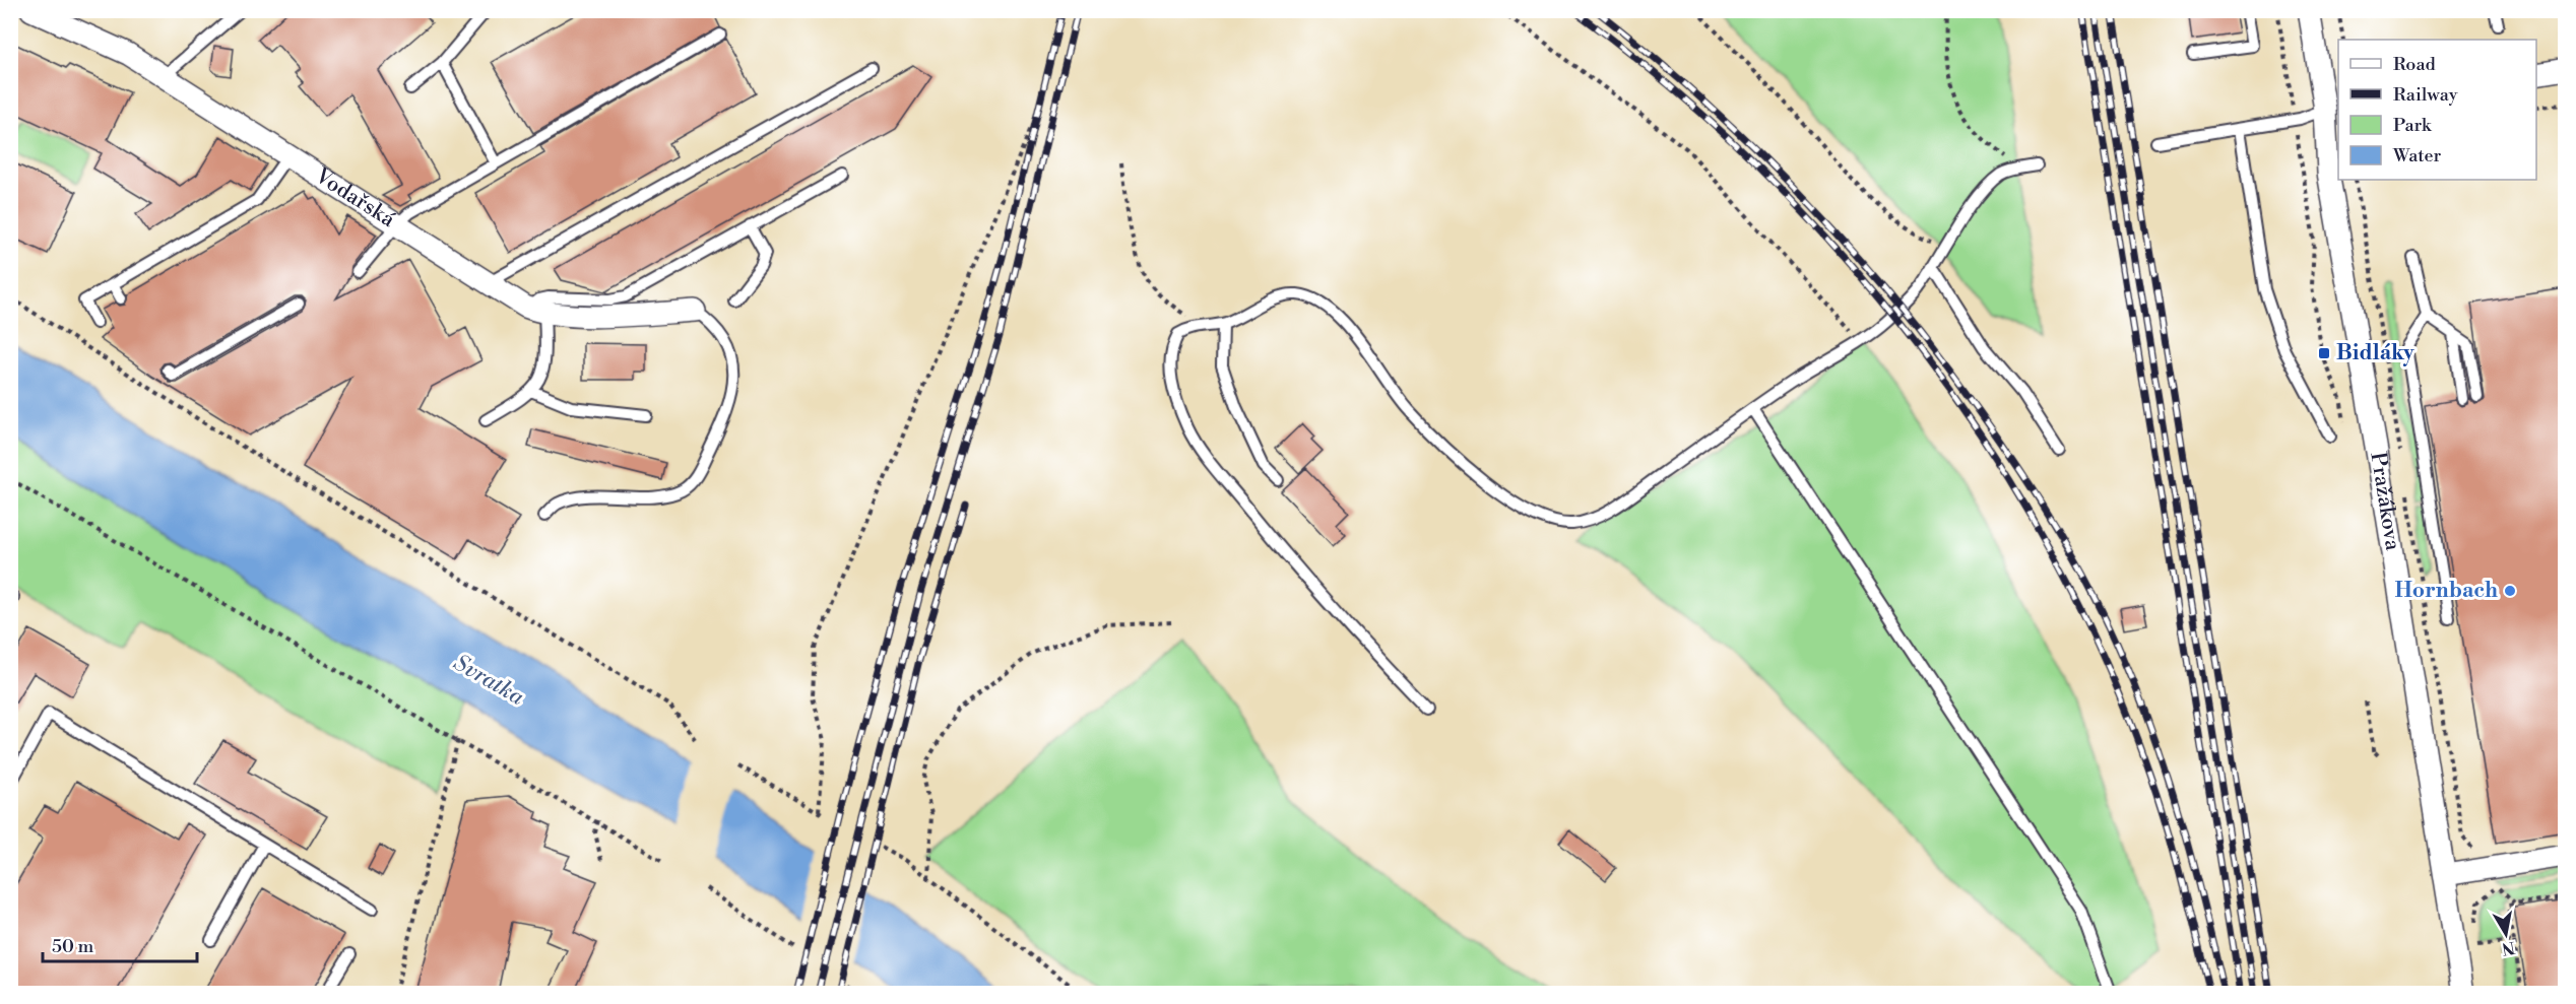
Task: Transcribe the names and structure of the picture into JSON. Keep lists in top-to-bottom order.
{
  "streets": {
    "street": ["Vodařská", "Pražákova"]
  },
  "water": ["Svratka"],
  "places": {
    "transit": ["Bidláky"],
    "other": ["Hornbach"]
  },
  "legend": [
    "Road",
    "Railway",
    "Park",
    "Water"
  ],
  "scale_bar": "50 m",
  "north": "bottom"
}
